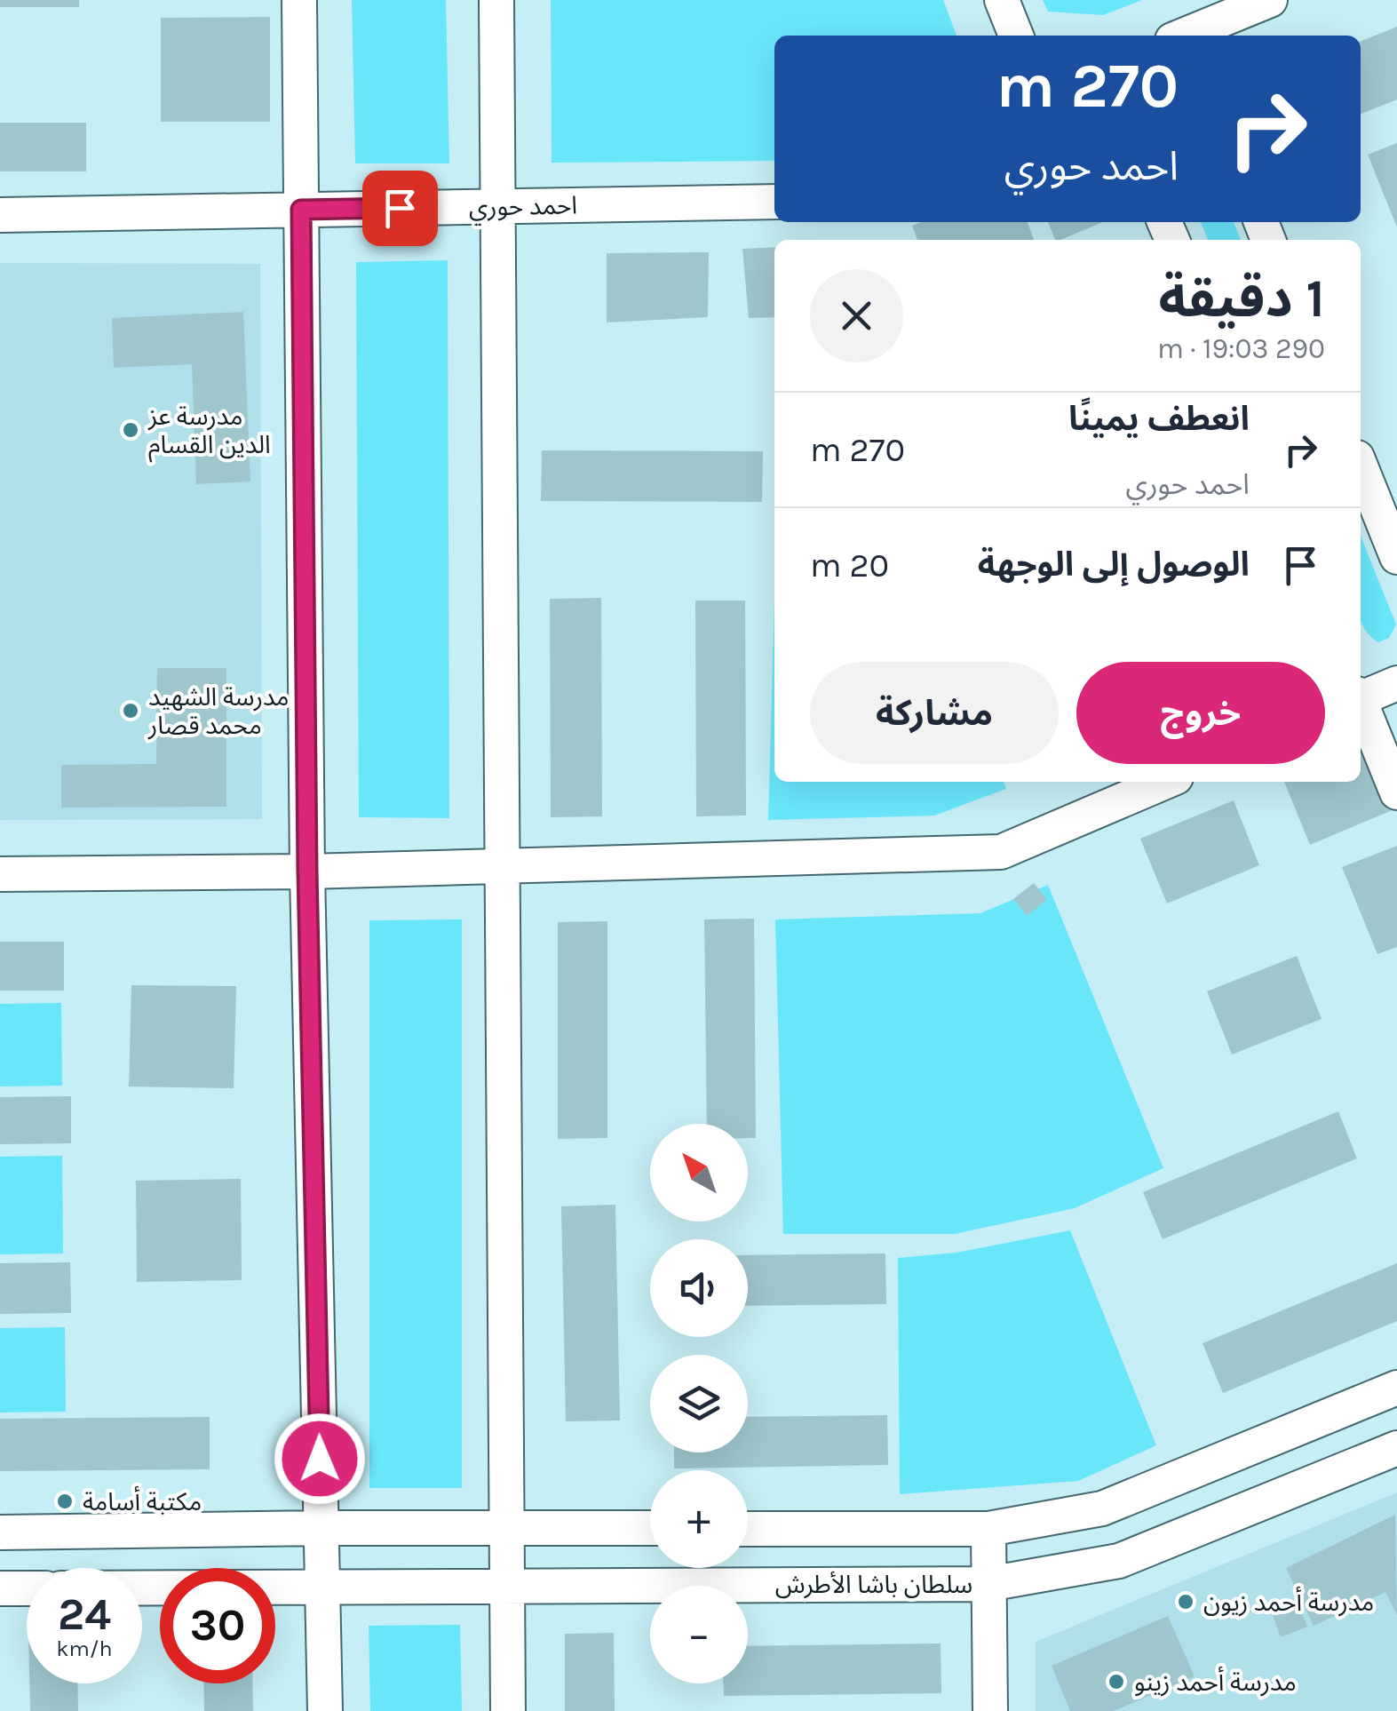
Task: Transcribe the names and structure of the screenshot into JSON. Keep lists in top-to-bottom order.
{
  "streets": {
    "street": ["احمد حوري", "سلطان باشا الأطرش"]
  },
  "places": [
    "مدرسة عز الدين القسام",
    "مدرسة الشهيد محمد قصار",
    "مكتبة أسامة",
    "مدرسة أحمد زيون",
    "مدرسة أحمد زينو"
  ],
  "north": "top left",
  "page": {
    "turn": ["270 m", "احمد حوري"],
    "heading": ["1 دقيقة", "290 m · 19:03"],
    "list": [
      {
        "name": "انعطف يمينًا",
        "note": "احمد حوري",
        "value": "270 m"
      },
      {
        "name": "الوصول إلى الوجهة",
        "value": "20 m"
      }
    ],
    "buttons": ["خروج", "مشاركة"],
    "map_buttons": ["+", "−"],
    "speed": "24 km/h",
    "limit": "30"
  }
}
